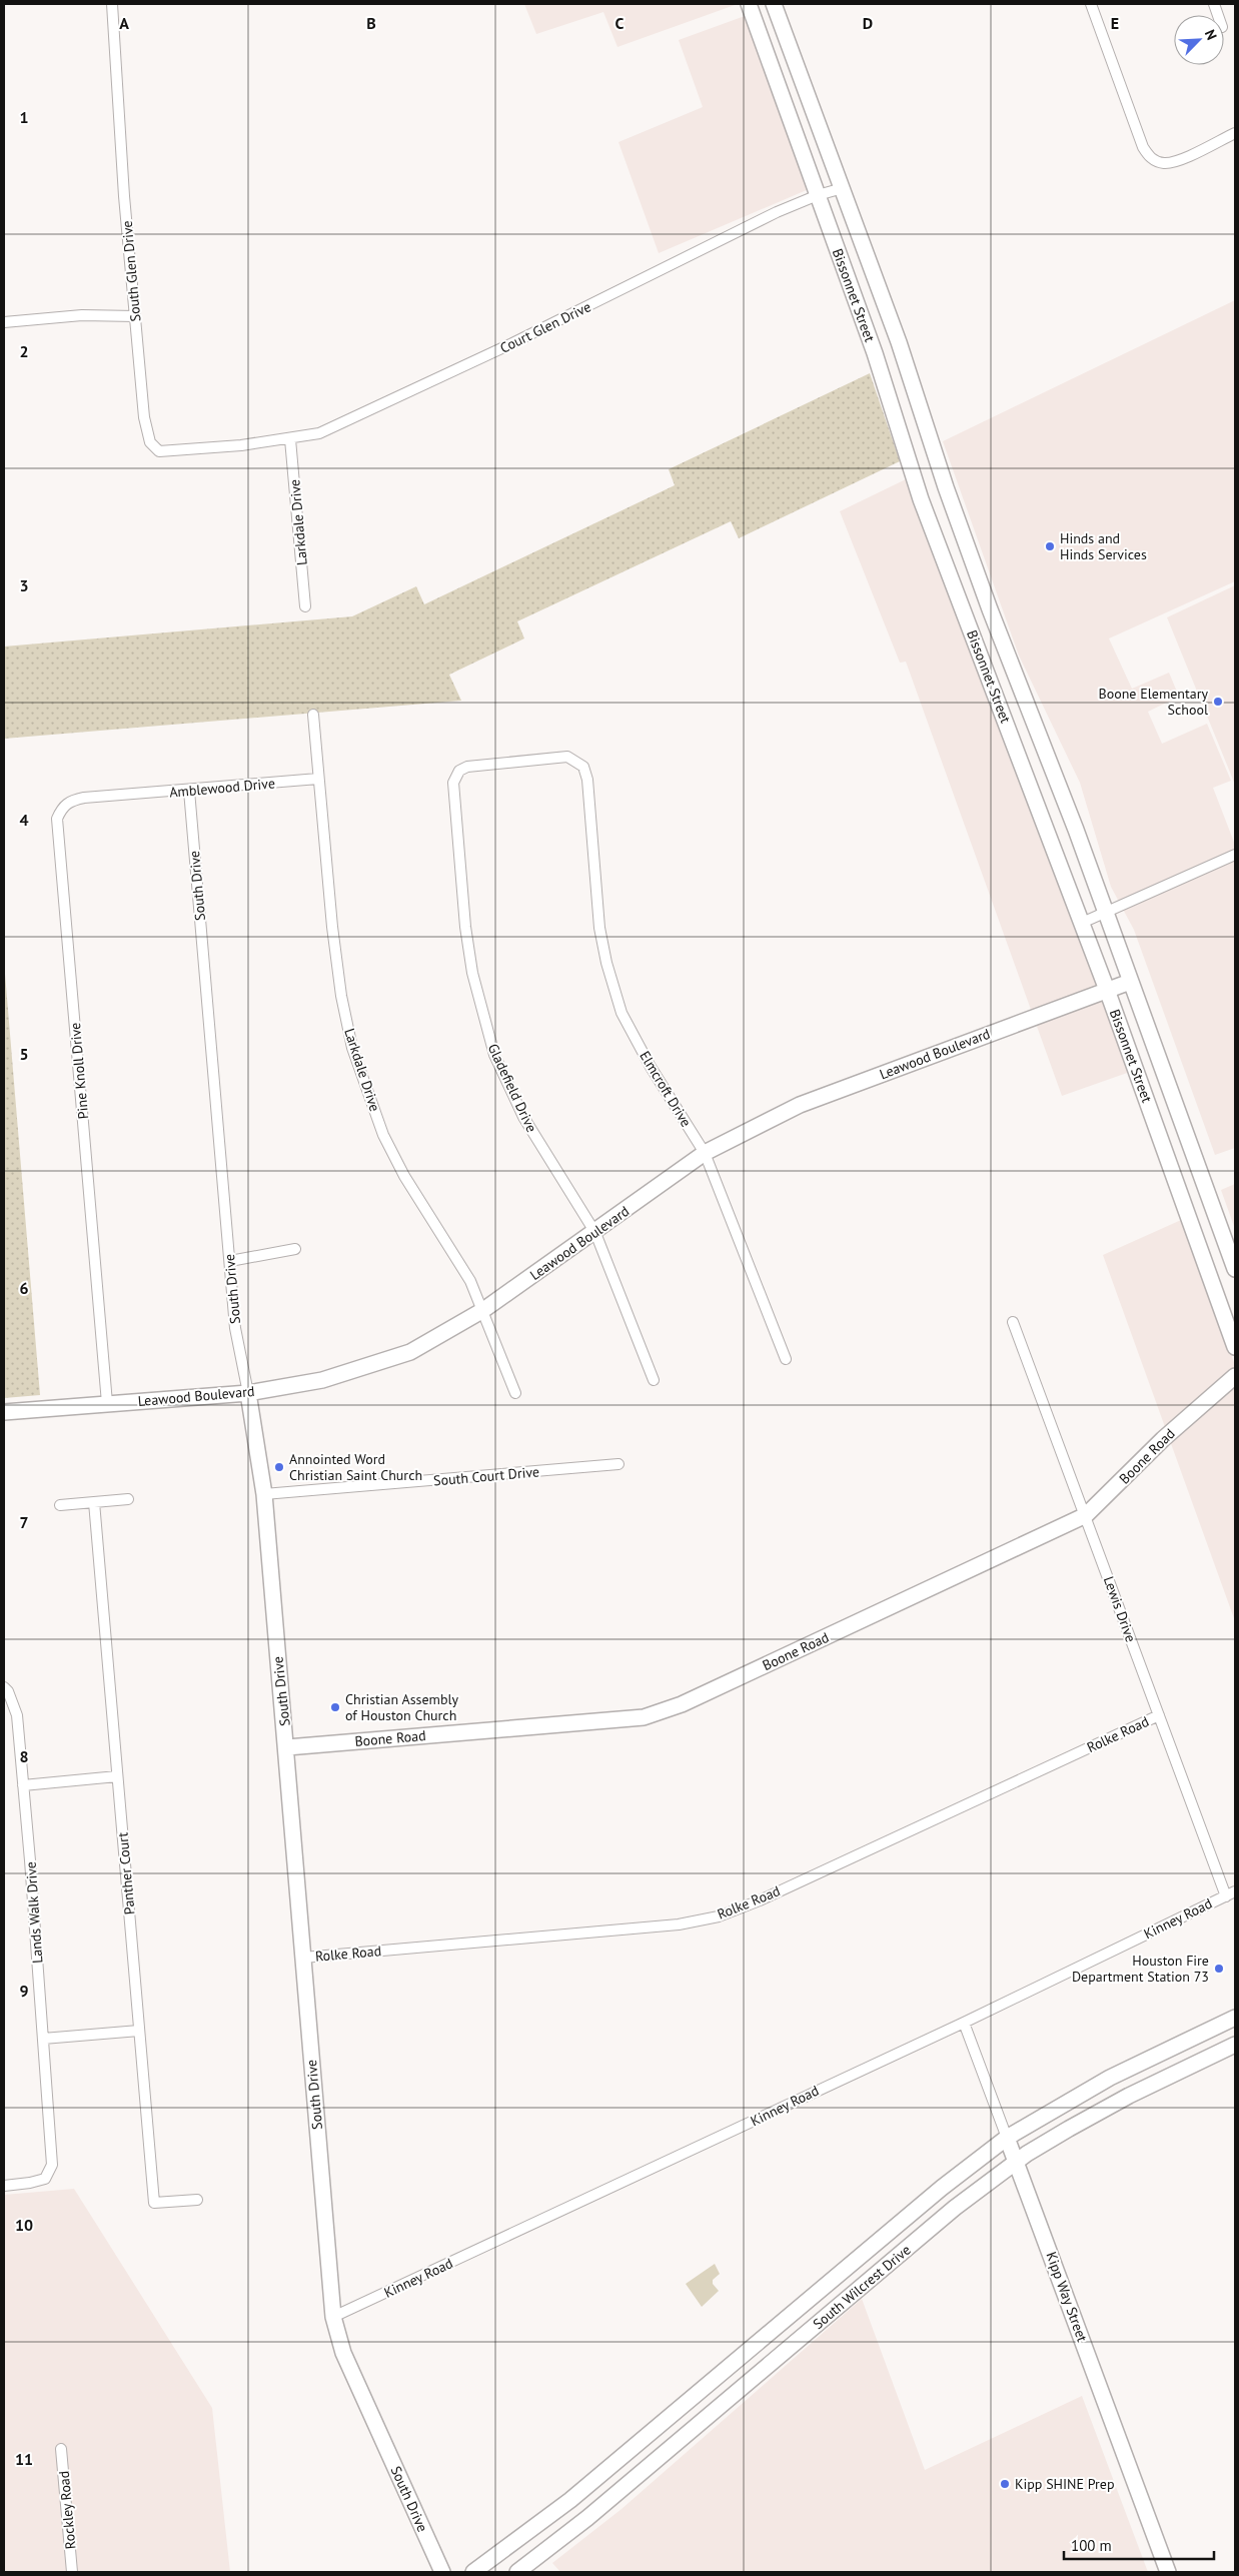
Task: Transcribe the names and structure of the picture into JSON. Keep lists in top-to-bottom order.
{
  "streets": {
    "main road": [
      "Bissonnet Street",
      "South Drive",
      "Leawood Boulevard",
      "Boone Road",
      "South Wilcrest Drive",
      "Kipp Way Street"
    ],
    "street": [
      "South Glen Drive",
      "Court Glen Drive",
      "Larkdale Drive",
      "Amblewood Drive",
      "Pine Knoll Drive",
      "Gladefield Drive",
      "Elmcroft Drive",
      "South Court Drive",
      "Lewis Drive",
      "Rolke Road",
      "Panther Court",
      "Lands Walk Drive",
      "Kinney Road",
      "Rockley Road"
    ]
  },
  "crossings": [
    ["South Glen Drive", "Court Glen Drive"],
    ["Bissonnet Street", "Court Glen Drive"],
    ["Bissonnet Street", "Leawood Boulevard"],
    ["Court Glen Drive", "Larkdale Drive"],
    ["Larkdale Drive", "Amblewood Drive"],
    ["Larkdale Drive", "Leawood Boulevard"],
    ["Amblewood Drive", "South Drive"],
    ["Amblewood Drive", "Pine Knoll Drive"],
    ["South Drive", "Leawood Boulevard"],
    ["South Drive", "Boone Road"],
    ["South Drive", "South Court Drive"],
    ["South Drive", "Rolke Road"],
    ["South Drive", "Kinney Road"],
    ["Leawood Boulevard", "Pine Knoll Drive"],
    ["Leawood Boulevard", "Gladefield Drive"],
    ["Leawood Boulevard", "Elmcroft Drive"],
    ["Gladefield Drive", "Elmcroft Drive"],
    ["Boone Road", "Lewis Drive"],
    ["Lewis Drive", "Rolke Road"],
    ["Lewis Drive", "Kinney Road"],
    ["Kinney Road", "Kipp Way Street"],
    ["South Wilcrest Drive", "Kipp Way Street"]
  ],
  "places": [
    "Hinds and Hinds Services",
    "Boone Elementary School",
    "Annointed Word Christian Saint Church",
    "Christian Assembly of Houston Church",
    "Houston Fire Department Station 73",
    "Kipp SHINE Prep"
  ],
  "scale_bar": "100 m",
  "north": "top right",
  "grid": {
    "columns": [
      "A",
      "B",
      "C",
      "D",
      "E"
    ],
    "rows": [
      "1",
      "2",
      "3",
      "4",
      "5",
      "6",
      "7",
      "8",
      "9",
      "10",
      "11"
    ]
  }
}
